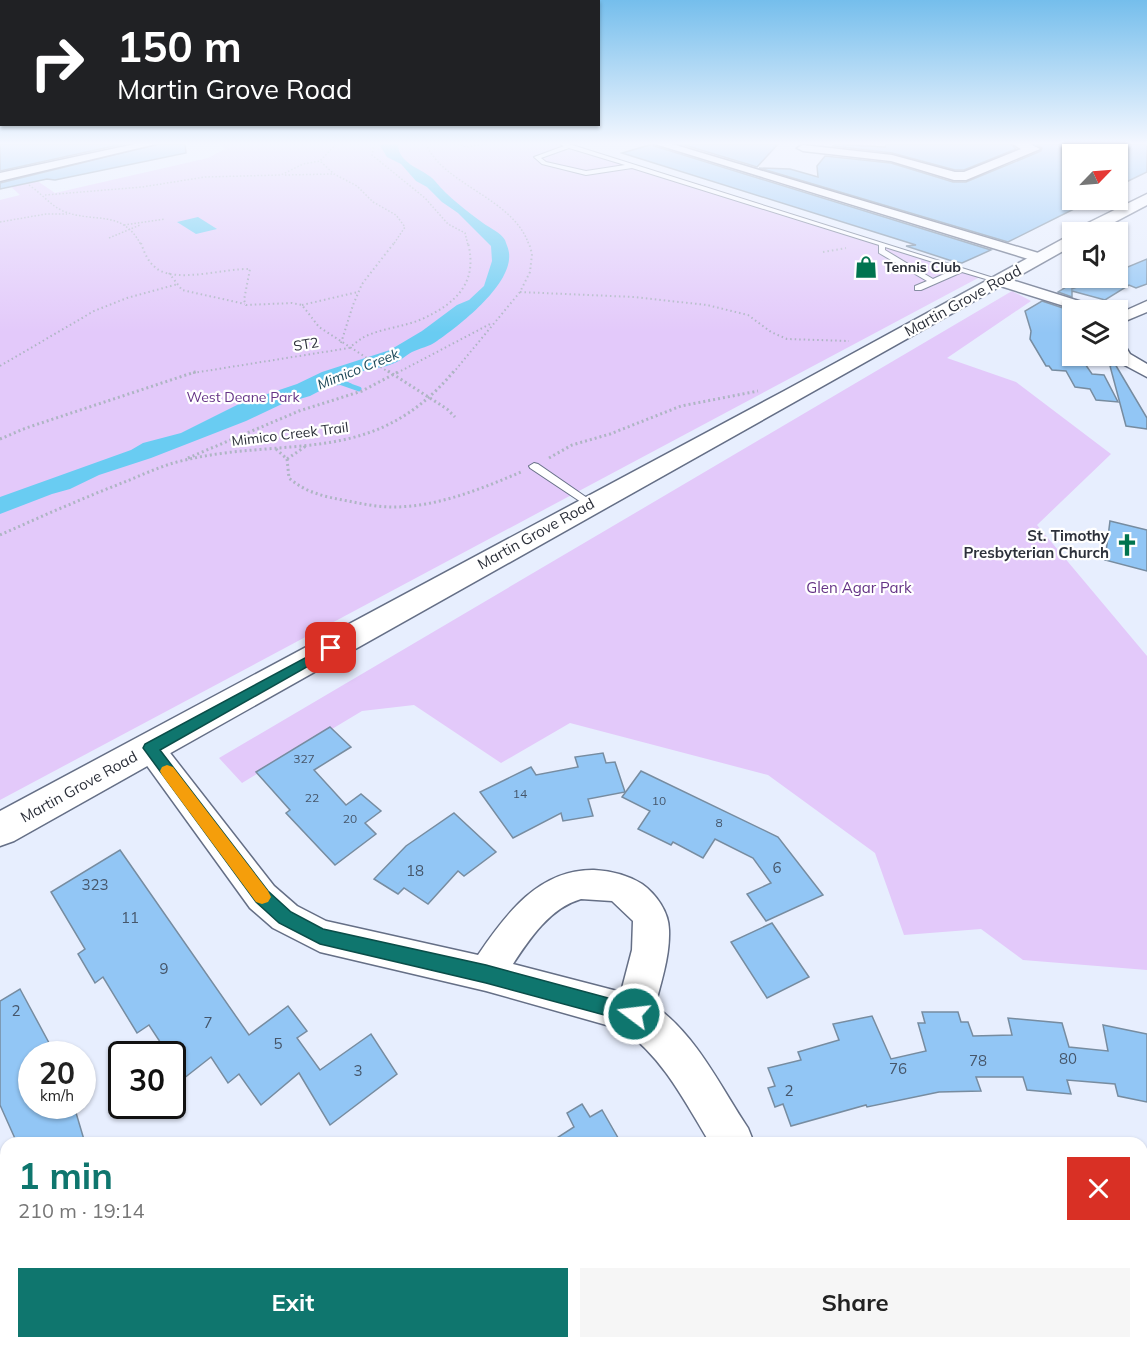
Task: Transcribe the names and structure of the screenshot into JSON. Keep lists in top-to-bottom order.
{
  "streets": {
    "main road": ["Martin Grove Road"],
    "path": ["ST2", "Mimico Creek Trail"]
  },
  "water": ["Mimico Creek"],
  "parks": ["West Deane Park", "Glen Agar Park"],
  "places": {
    "shop": ["Tennis Club"],
    "church": ["St. Timothy Presbyterian Church"]
  },
  "house_numbers": [
    "327",
    "14",
    "22",
    "10",
    "20",
    "8",
    "6",
    "18",
    "323",
    "11",
    "9",
    "2",
    "7",
    "5",
    "80",
    "78",
    "76",
    "3",
    "2"
  ],
  "north": "top right",
  "page": {
    "turn": ["150 m", "Martin Grove Road"],
    "speed": "20 km/h",
    "limit": "30",
    "heading": ["1 min", "210 m · 19:14"],
    "buttons": ["Exit", "Share"]
  }
}
